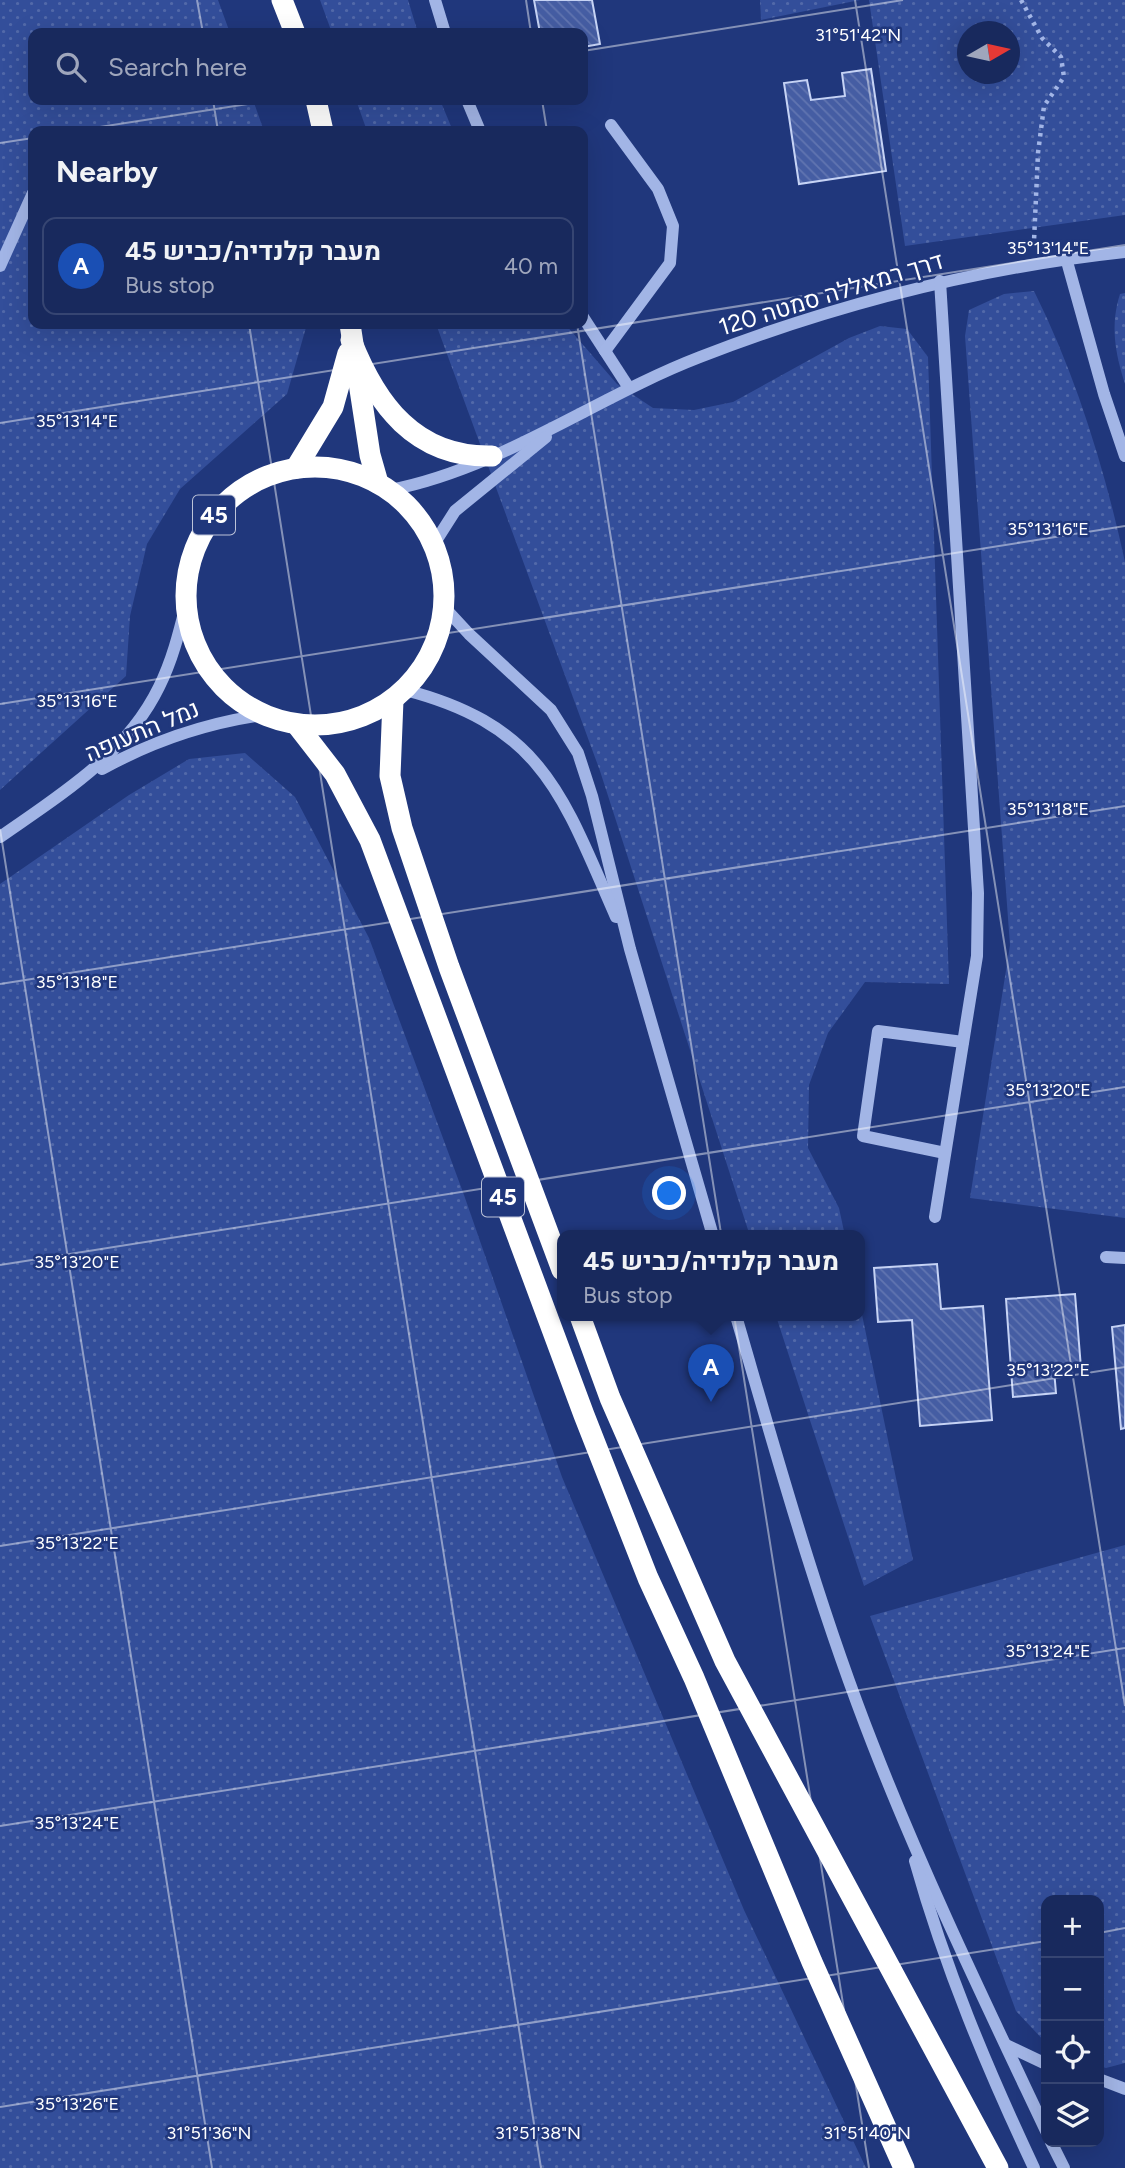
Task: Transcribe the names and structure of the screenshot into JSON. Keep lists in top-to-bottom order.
{
  "streets": {
    "highway": ["45"],
    "street": ["דרך רמאללה סמטה 120", "נמל התעופה"]
  },
  "crossings": [
    ["דרך רמאללה סמטה 120", "45"],
    ["45", "נמל התעופה"]
  ],
  "north": "right",
  "page": {
    "search": "Search here",
    "heading": "Nearby",
    "list": [
      {
        "mark": "A",
        "name": "מעבר קלנדיה/כביש 45",
        "note": "Bus stop",
        "value": "40 m"
      }
    ],
    "popup": ["מעבר קלנדיה/כביש 45", "Bus stop"],
    "pins": "A",
    "map_buttons": ["+", "−"]
  },
  "coordinates": [
    "31°51'42\"N",
    "35°13'14\"E",
    "35°13'16\"E",
    "35°13'18\"E",
    "35°13'20\"E",
    "35°13'22\"E",
    "35°13'24\"E",
    "35°13'26\"E",
    "31°51'36\"N",
    "31°51'38\"N",
    "31°51'40\"N"
  ]
}
